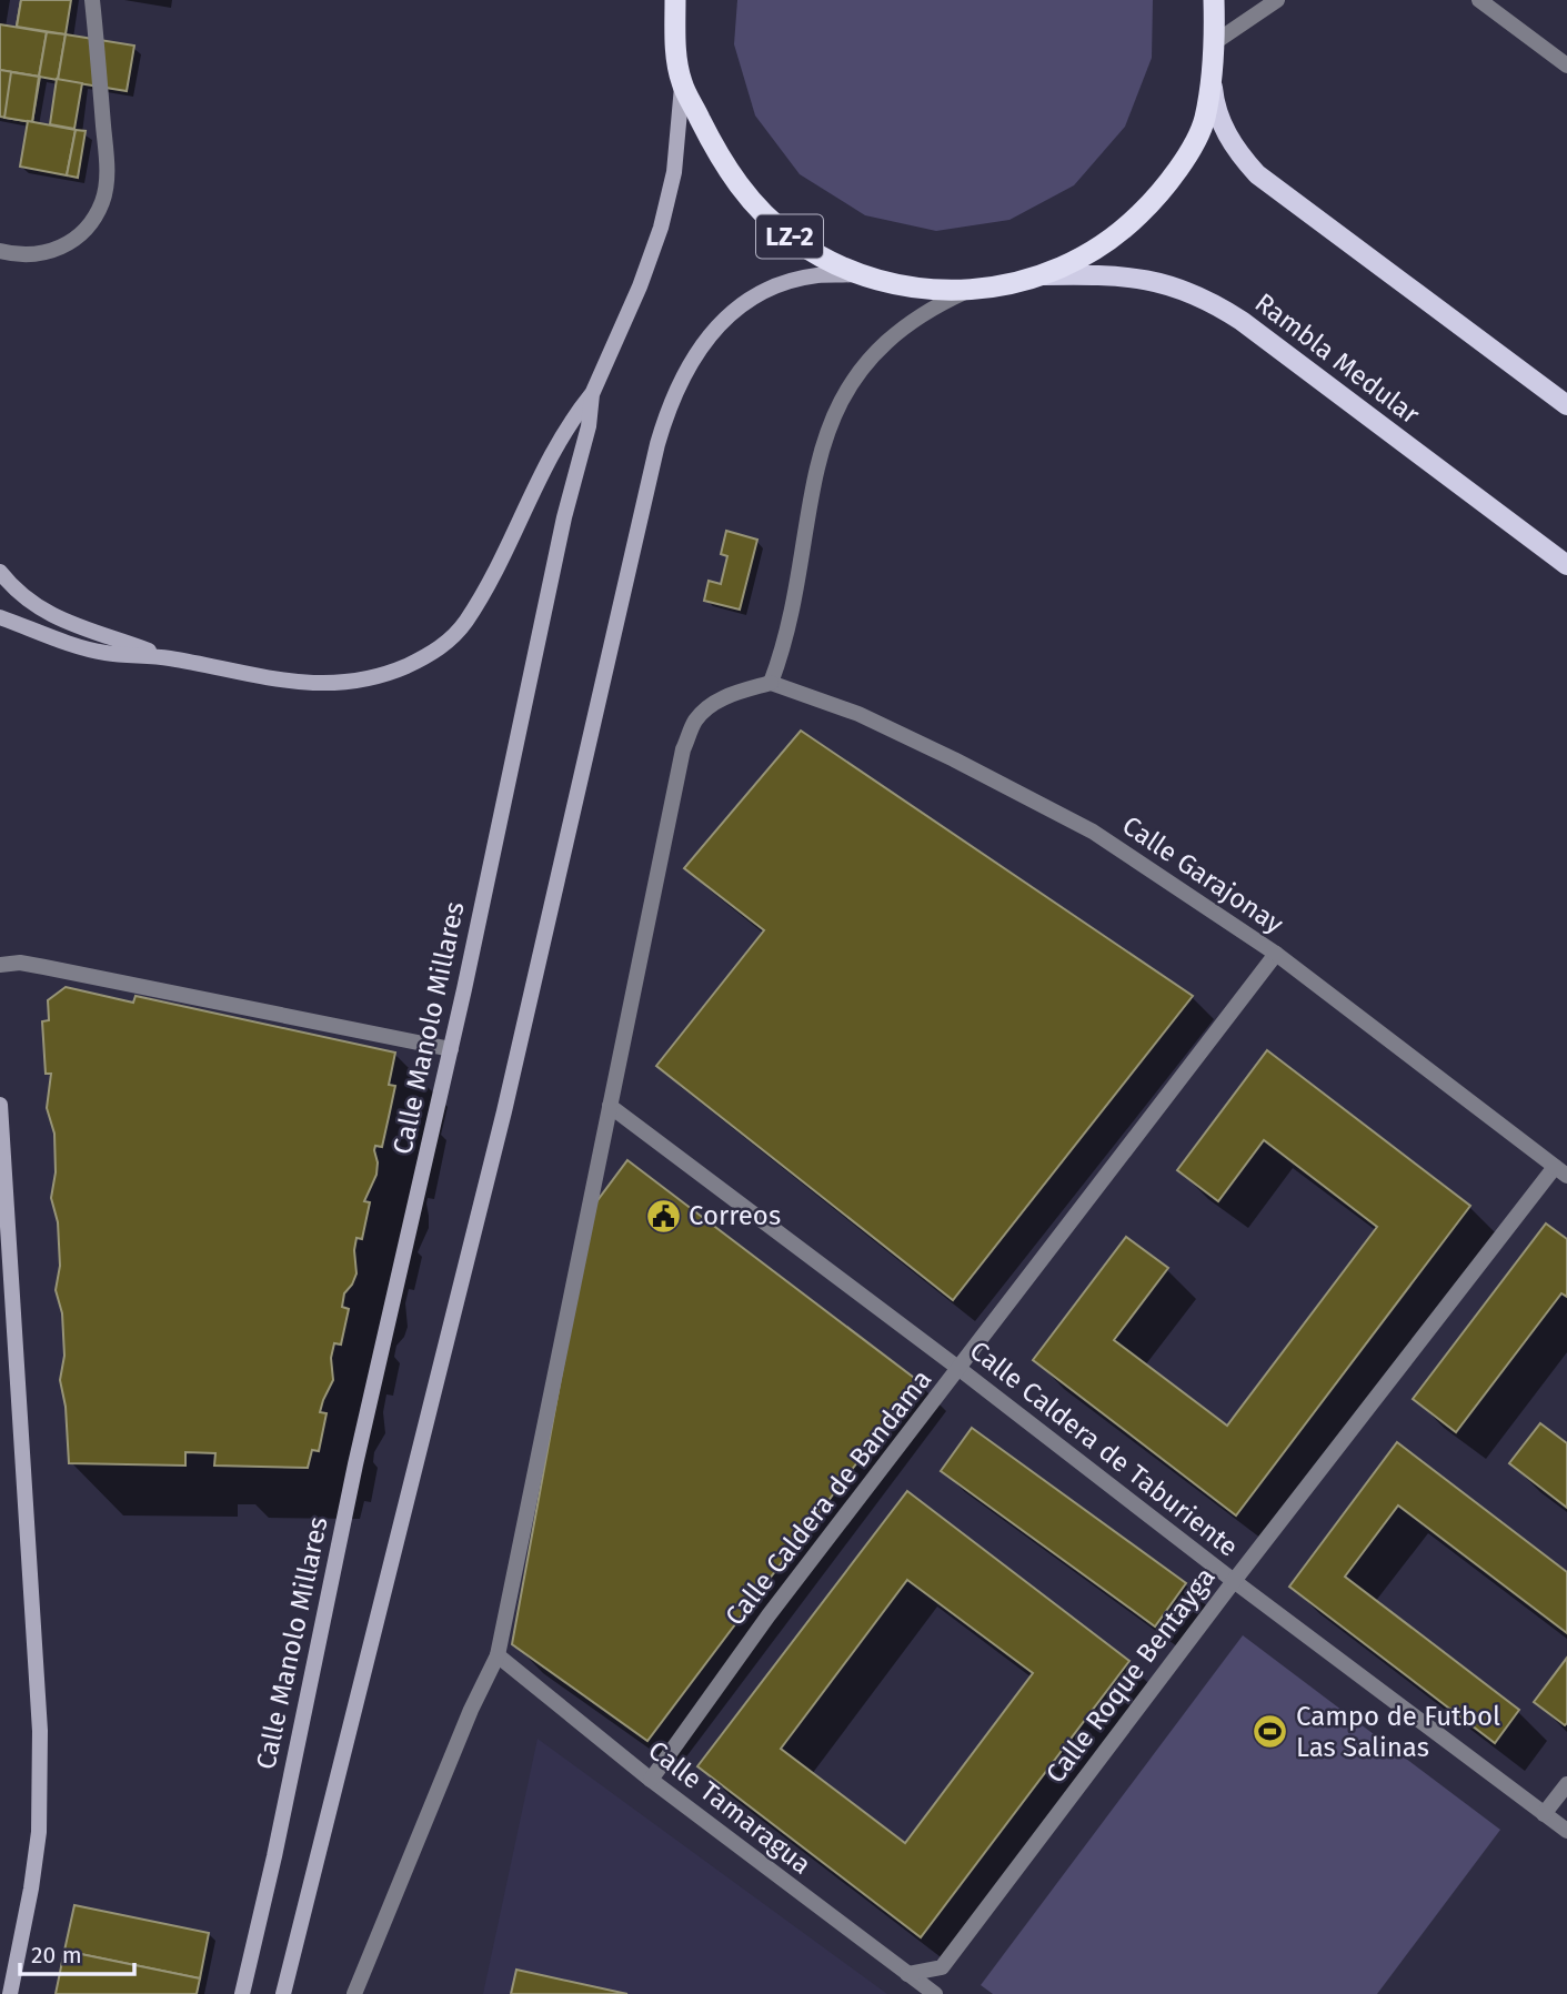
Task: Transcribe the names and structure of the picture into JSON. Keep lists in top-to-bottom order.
{
  "streets": {
    "highway": ["LZ-2"],
    "main road": ["Rambla Medular", "Calle Manolo Millares"],
    "street": [
      "Calle Garajonay",
      "Calle Caldera de Taburiente",
      "Calle Caldera de Bandama",
      "Calle Roque Bentayga",
      "Calle Tamaragua"
    ]
  },
  "crossings": [
    ["LZ-2", "Rambla Medular"],
    ["LZ-2", "Calle Manolo Millares"],
    ["Calle Garajonay", "Calle Caldera de Bandama"],
    ["Calle Garajonay", "Calle Roque Bentayga"],
    ["Calle Caldera de Taburiente", "Calle Caldera de Bandama"],
    ["Calle Caldera de Taburiente", "Calle Roque Bentayga"],
    ["Calle Caldera de Bandama", "Calle Tamaragua"],
    ["Calle Roque Bentayga", "Calle Tamaragua"]
  ],
  "places": {
    "public building": ["Correos"],
    "sports": ["Campo de Futbol Las Salinas"]
  },
  "scale_bar": "20 m"
}
